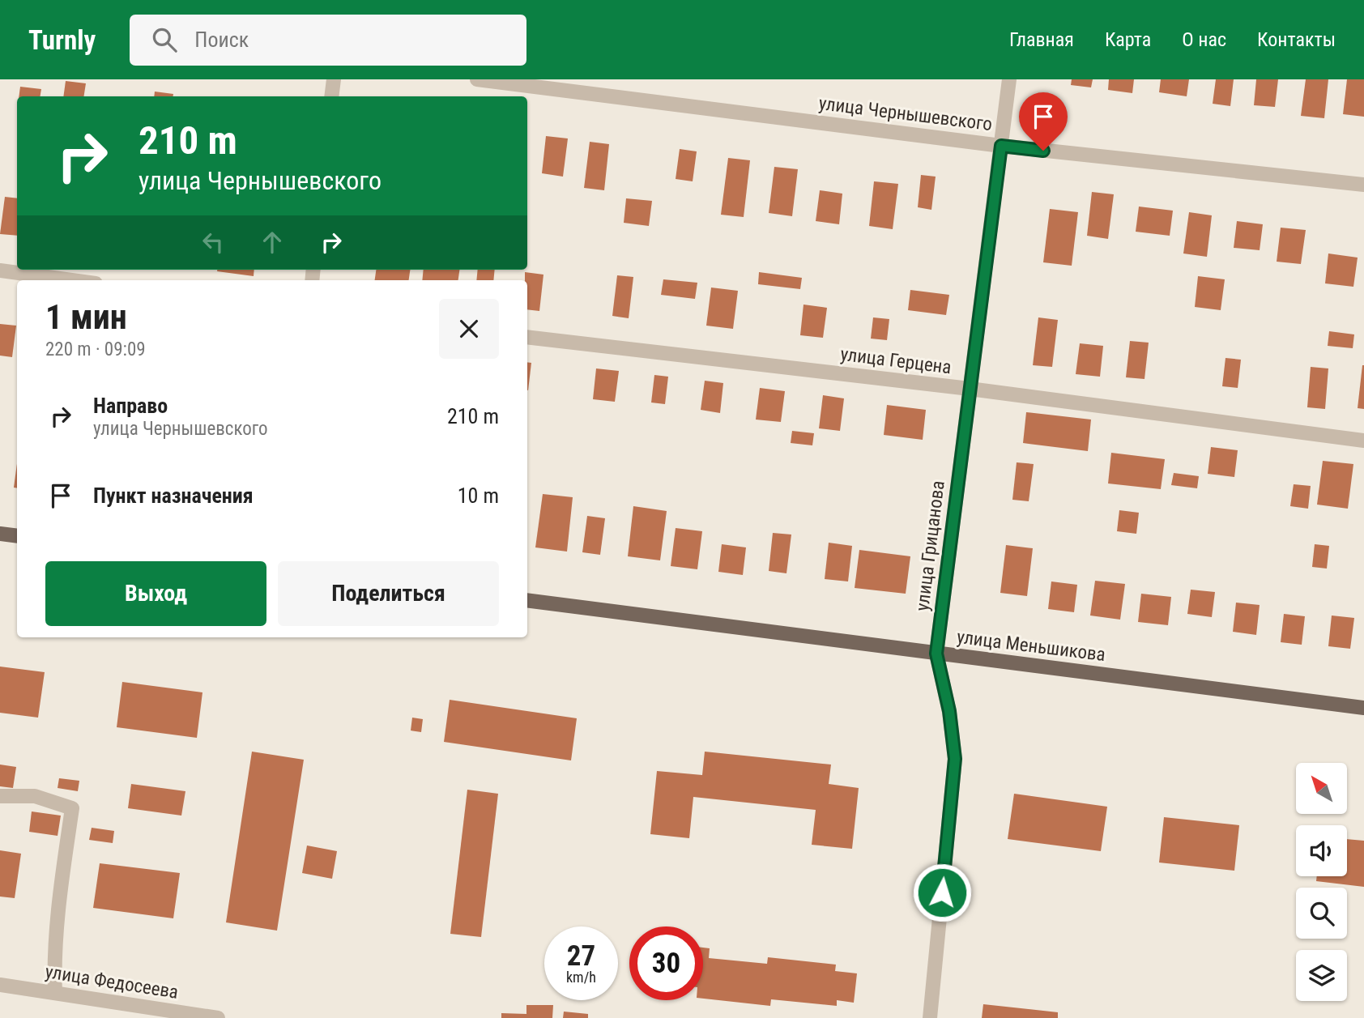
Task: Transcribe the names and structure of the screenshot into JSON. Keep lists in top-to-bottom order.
{
  "streets": {
    "main road": ["улица Меньшикова"],
    "street": [
      "улица Чернышевского",
      "улица Герцена",
      "улица Грицанова",
      "улица Федосеева"
    ]
  },
  "crossings": [
    ["улица Чернышевского", "улица Грицанова"],
    ["улица Герцена", "улица Грицанова"],
    ["улица Грицанова", "улица Меньшикова"]
  ],
  "north": "top left",
  "page": {
    "header": "Turnly",
    "search": "Поиск",
    "nav": [
      "Главная",
      "Карта",
      "О нас",
      "Контакты"
    ],
    "turn": ["210 m", "улица Чернышевского"],
    "heading": ["1 мин", "220 m · 09:09"],
    "list": [
      {
        "name": "Направо",
        "note": "улица Чернышевского",
        "value": "210 m"
      },
      {
        "name": "Пункт назначения",
        "value": "10 m"
      }
    ],
    "buttons": ["Выход", "Поделиться"],
    "speed": "27 km/h",
    "limit": "30"
  }
}
